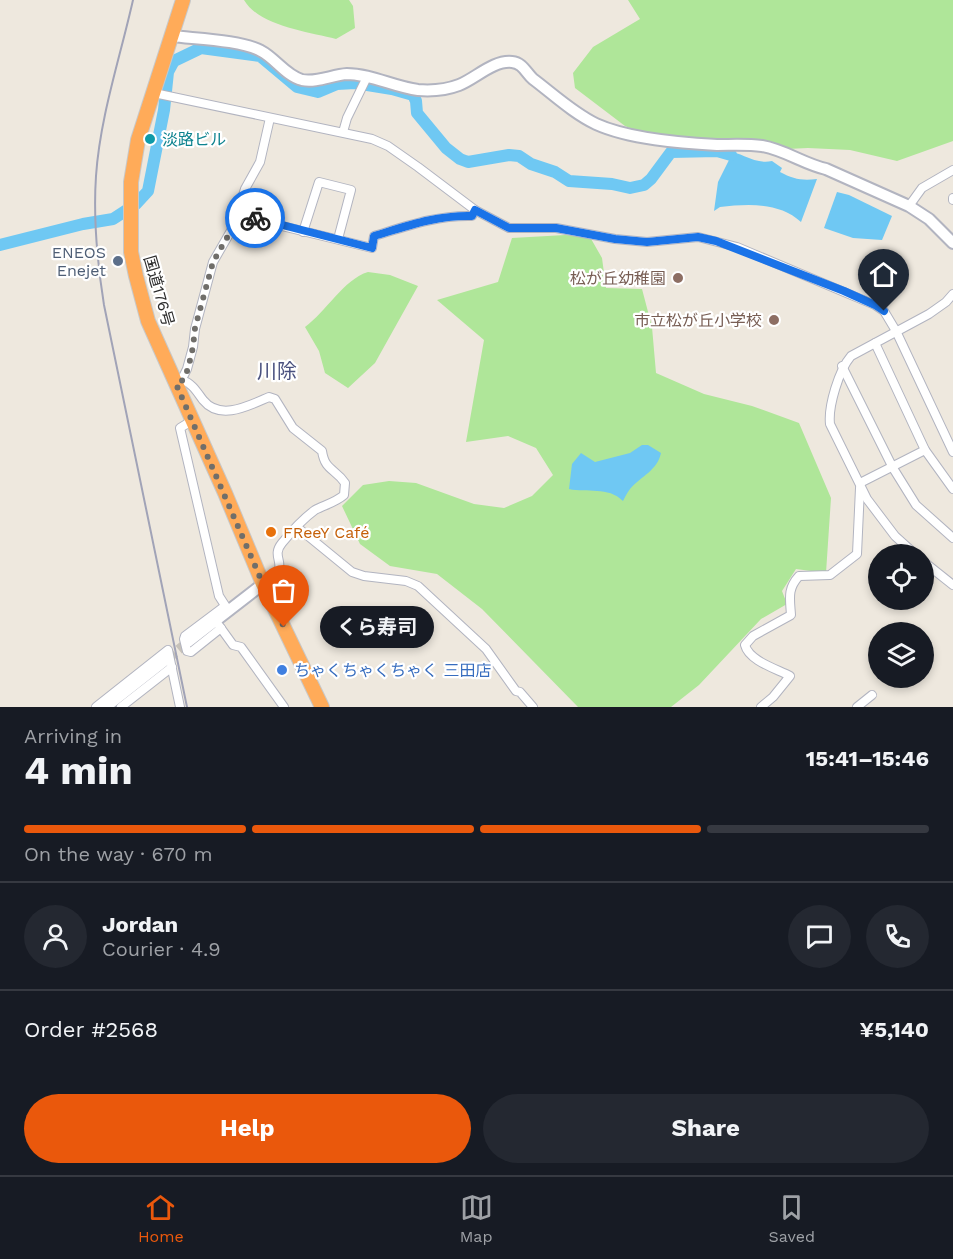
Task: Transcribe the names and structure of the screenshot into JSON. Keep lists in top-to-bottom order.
{
  "streets": {
    "highway": ["国道176号"]
  },
  "districts": ["川除"],
  "places": [
    "淡路ビル",
    "ENEOS Enejet",
    "松が丘幼稚園",
    "市立松が丘小学校",
    "FReeY Café",
    "くら寿司",
    "ちゃくちゃくちゃく 三田店"
  ],
  "page": {
    "bubble": "くら寿司",
    "heading": ["4 min", "Arriving in", "15:41–15:46"],
    "panel": [
      "Jordan",
      "Courier · 4.9",
      "Order #2568",
      "¥5,140"
    ],
    "bar": "On the way · 670 m",
    "buttons": ["Help", "Share"],
    "tabs": ["Home", "Map", "Saved"]
  }
}
